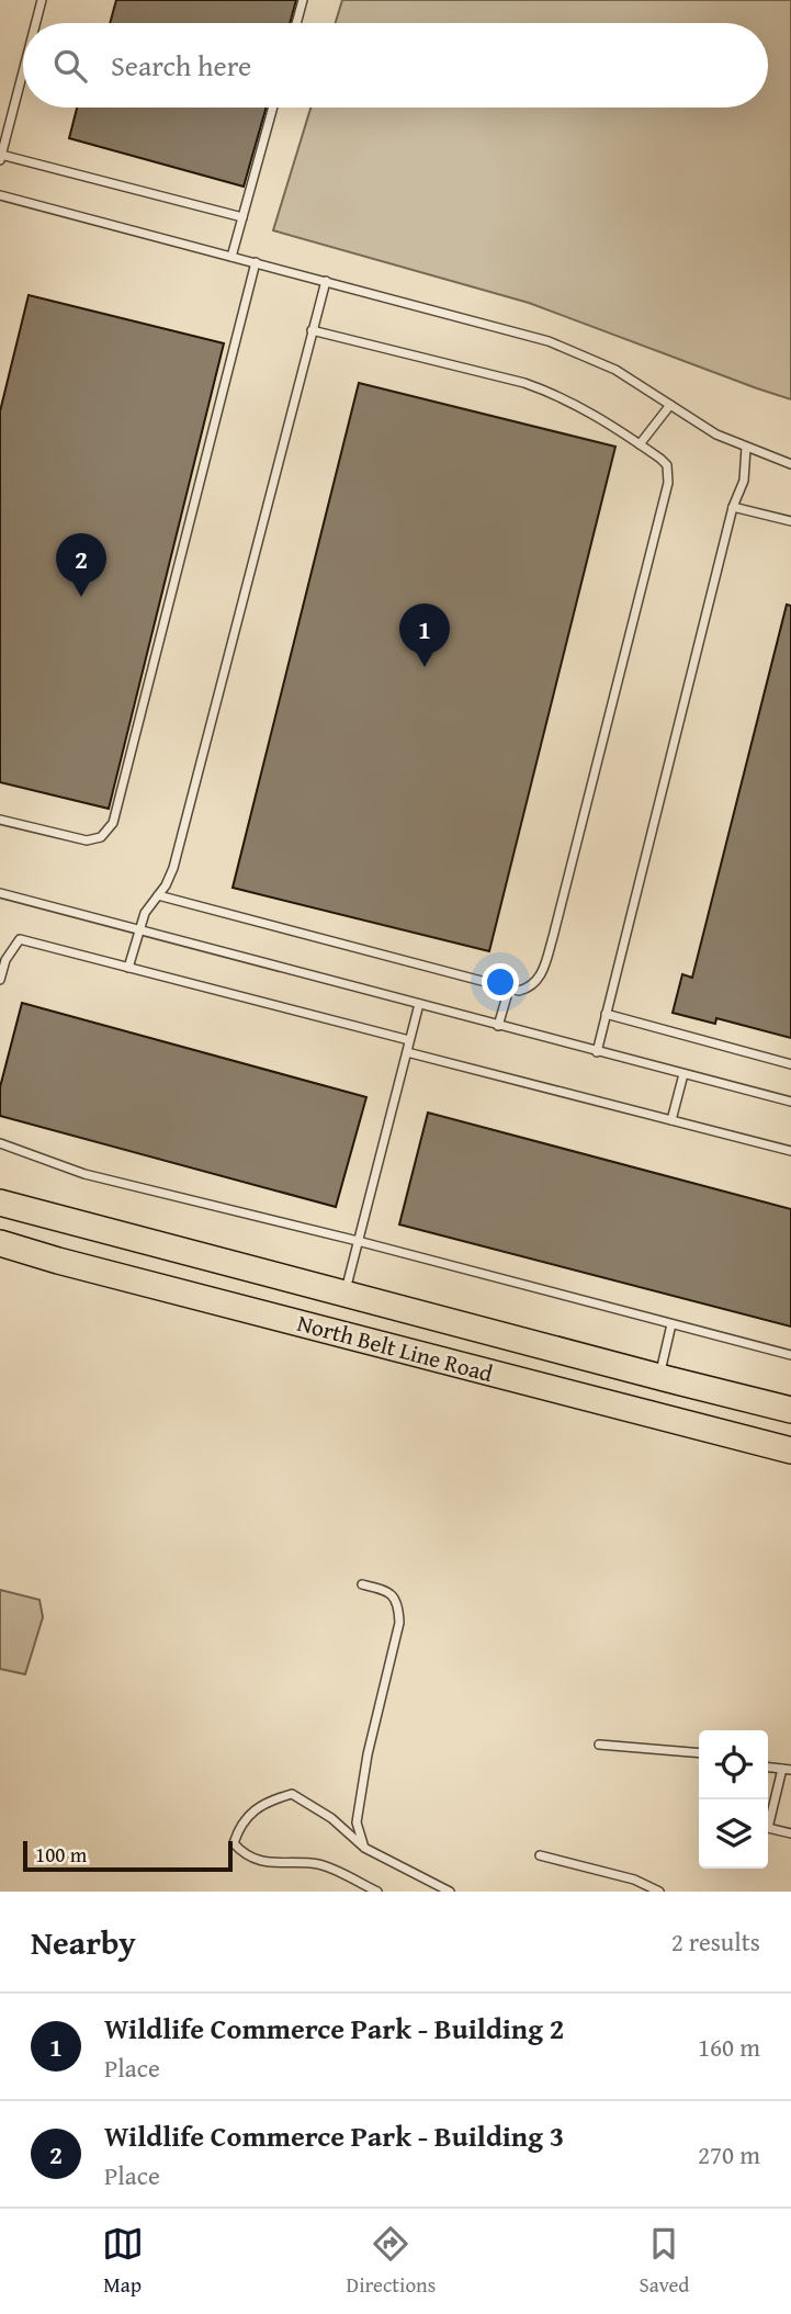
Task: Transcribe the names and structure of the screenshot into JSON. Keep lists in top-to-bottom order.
{
  "streets": {
    "main road": ["North Belt Line Road"]
  },
  "scale_bar": "100 m",
  "page": {
    "search": "Search here",
    "pins": ["2", "1"],
    "scale": "100 m",
    "heading": ["Nearby", "2 results"],
    "list": [
      {
        "mark": "1",
        "name": "Wildlife Commerce Park - Building 2",
        "note": "Place",
        "value": "160 m"
      },
      {
        "mark": "2",
        "name": "Wildlife Commerce Park - Building 3",
        "note": "Place",
        "value": "270 m"
      }
    ],
    "nav": ["Map", "Directions", "Saved"]
  }
}
